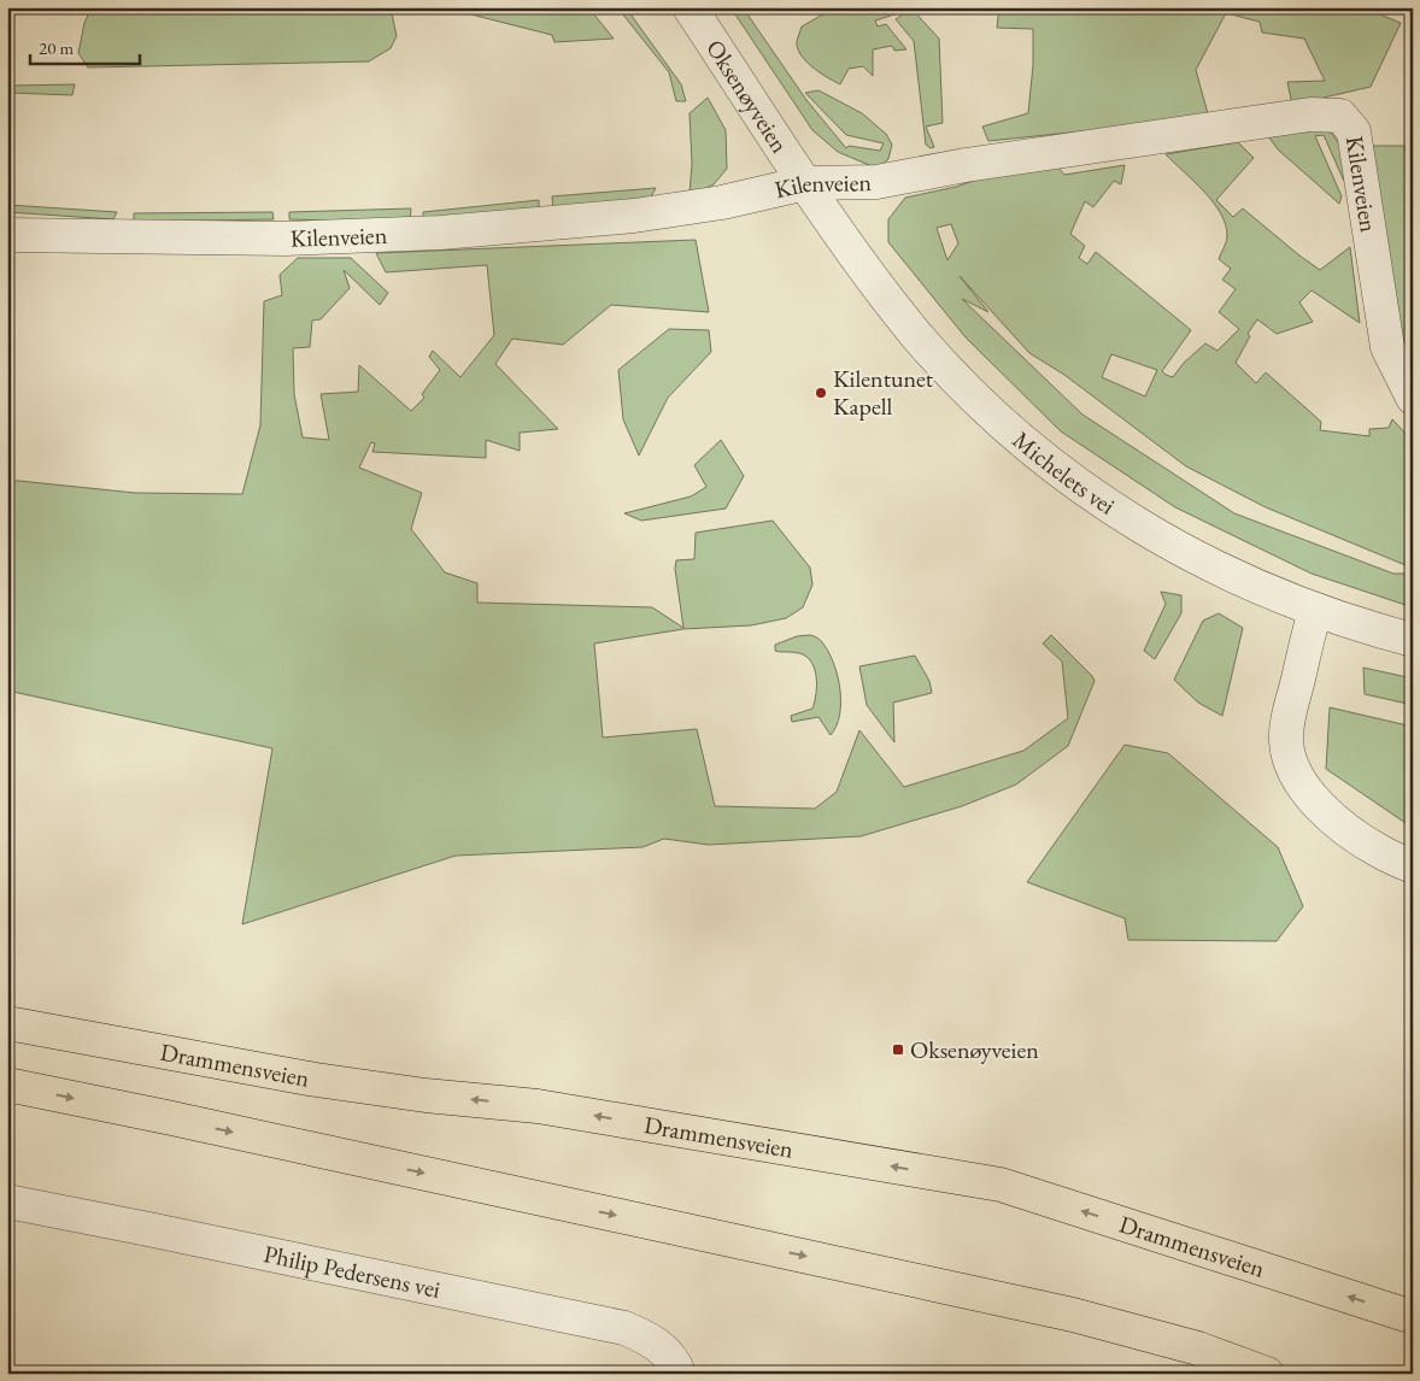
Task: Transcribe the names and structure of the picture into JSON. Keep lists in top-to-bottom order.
{
  "streets": {
    "highway": ["Drammensveien"],
    "street": [
      "Oksenøyveien",
      "Kilenveien",
      "Michelets vei",
      "Philip Pedersens vei"
    ]
  },
  "crossings": [
    ["Oksenøyveien", "Kilenveien"],
    ["Oksenøyveien", "Michelets vei"],
    ["Kilenveien", "Michelets vei"]
  ],
  "places": {
    "other": ["Kilentunet Kapell"],
    "transit": ["Oksenøyveien"]
  },
  "scale_bar": "20 m"
}
